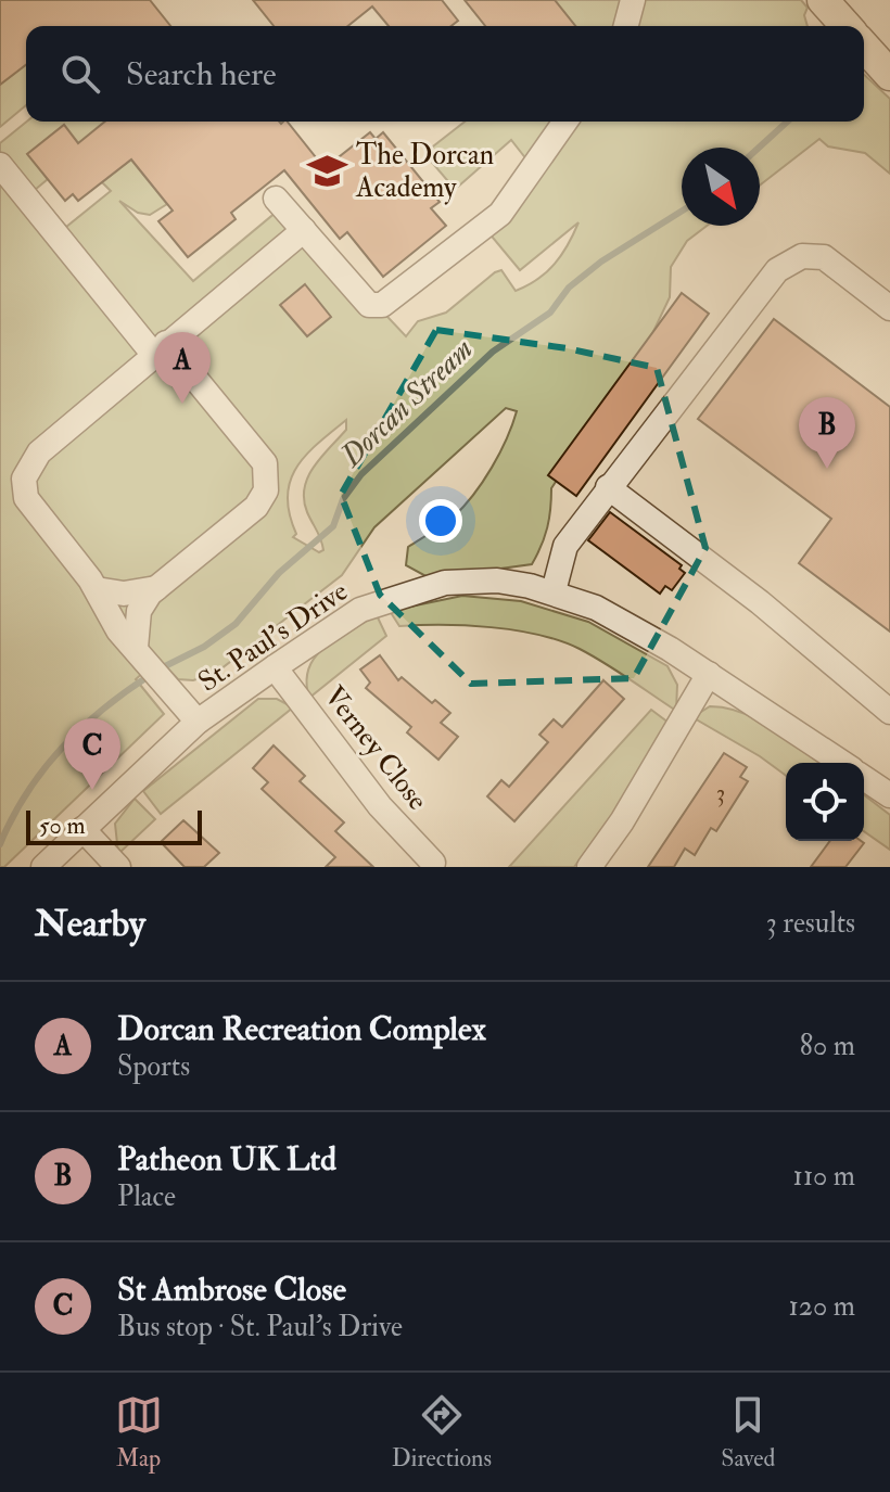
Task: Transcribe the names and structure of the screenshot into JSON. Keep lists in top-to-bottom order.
{
  "streets": {
    "street": ["St. Paul's Drive", "Verney Close"]
  },
  "crossings": [
    ["St. Paul's Drive", "Verney Close"]
  ],
  "water": ["Dorcan Stream"],
  "places": {
    "school or university": ["The Dorcan Academy"]
  },
  "house_numbers": ["3"],
  "scale_bar": "50 m",
  "north": "bottom right",
  "page": {
    "search": "Search here",
    "pins": ["A", "B", "C"],
    "scale": "50 m",
    "heading": ["Nearby", "3 results"],
    "list": [
      {
        "mark": "A",
        "name": "Dorcan Recreation Complex",
        "note": "Sports",
        "value": "80 m"
      },
      {
        "mark": "B",
        "name": "Patheon UK Ltd",
        "note": "Place",
        "value": "110 m"
      },
      {
        "mark": "C",
        "name": "St Ambrose Close",
        "note": "Bus stop · St. Paul's Drive",
        "value": "120 m"
      }
    ],
    "nav": ["Map", "Directions", "Saved"]
  }
}
